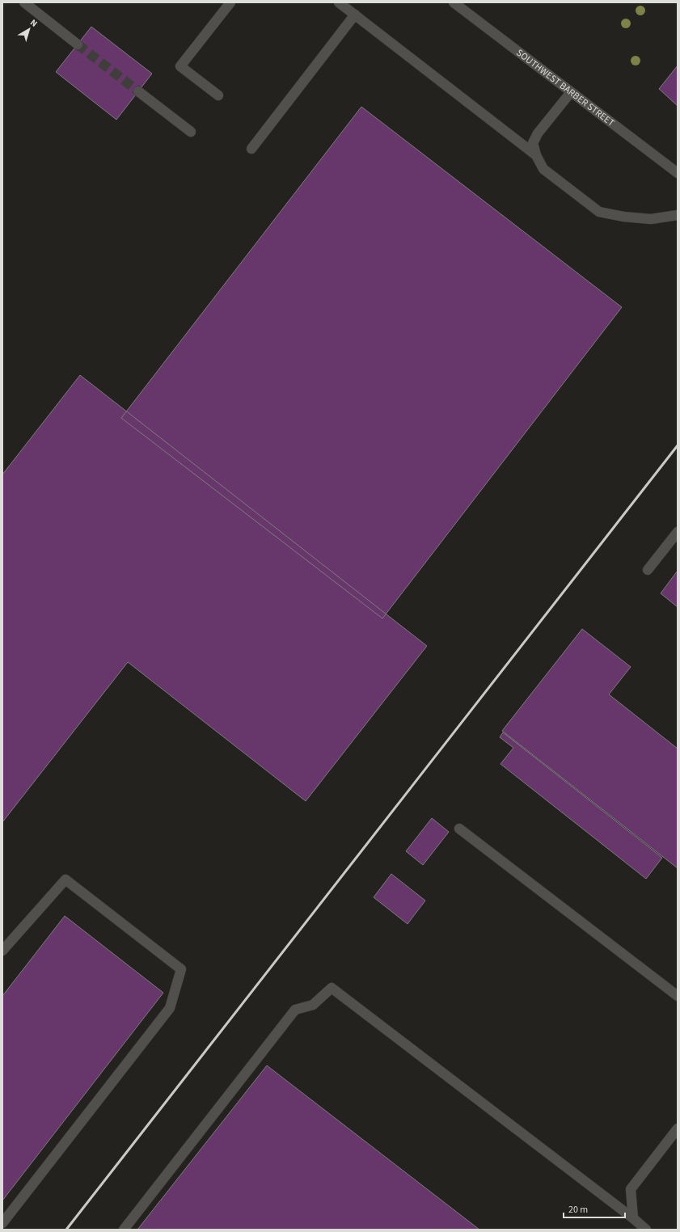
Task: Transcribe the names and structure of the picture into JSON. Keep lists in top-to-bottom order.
{
  "streets": {
    "street": ["SOUTHWEST BARBER STREET"]
  },
  "scale_bar": "20 m",
  "north": "top right"
}
